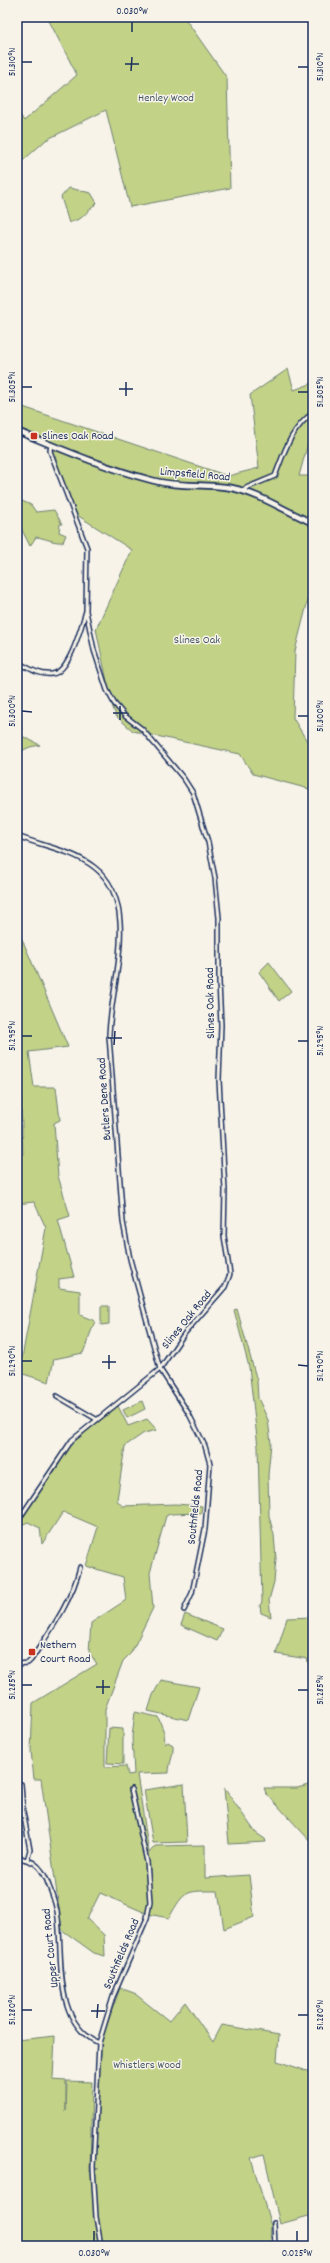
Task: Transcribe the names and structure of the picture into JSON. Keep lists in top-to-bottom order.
{
  "streets": {
    "main road": ["Limpsfield Road"],
    "street": [
      "Slines Oak Road",
      "Butlers Dene Road",
      "Southfields Road",
      "Upper Court Road"
    ]
  },
  "crossings": [
    ["Limpsfield Road", "Slines Oak Road"],
    ["Slines Oak Road", "Butlers Dene Road"],
    ["Slines Oak Road", "Southfields Road"],
    ["Butlers Dene Road", "Southfields Road"],
    ["Southfields Road", "Upper Court Road"]
  ],
  "parks": ["Henley Wood", "Slines Oak", "Whistlers Wood"],
  "places": {
    "transit": ["Slines Oak Road", "Nethern Court Road"]
  },
  "coordinates": [
    "0.030°W",
    "51.310°N",
    "51.305°N",
    "51.300°N",
    "51.295°N",
    "51.290°N",
    "51.285°N",
    "51.280°N",
    "0.025°W"
  ]
}
